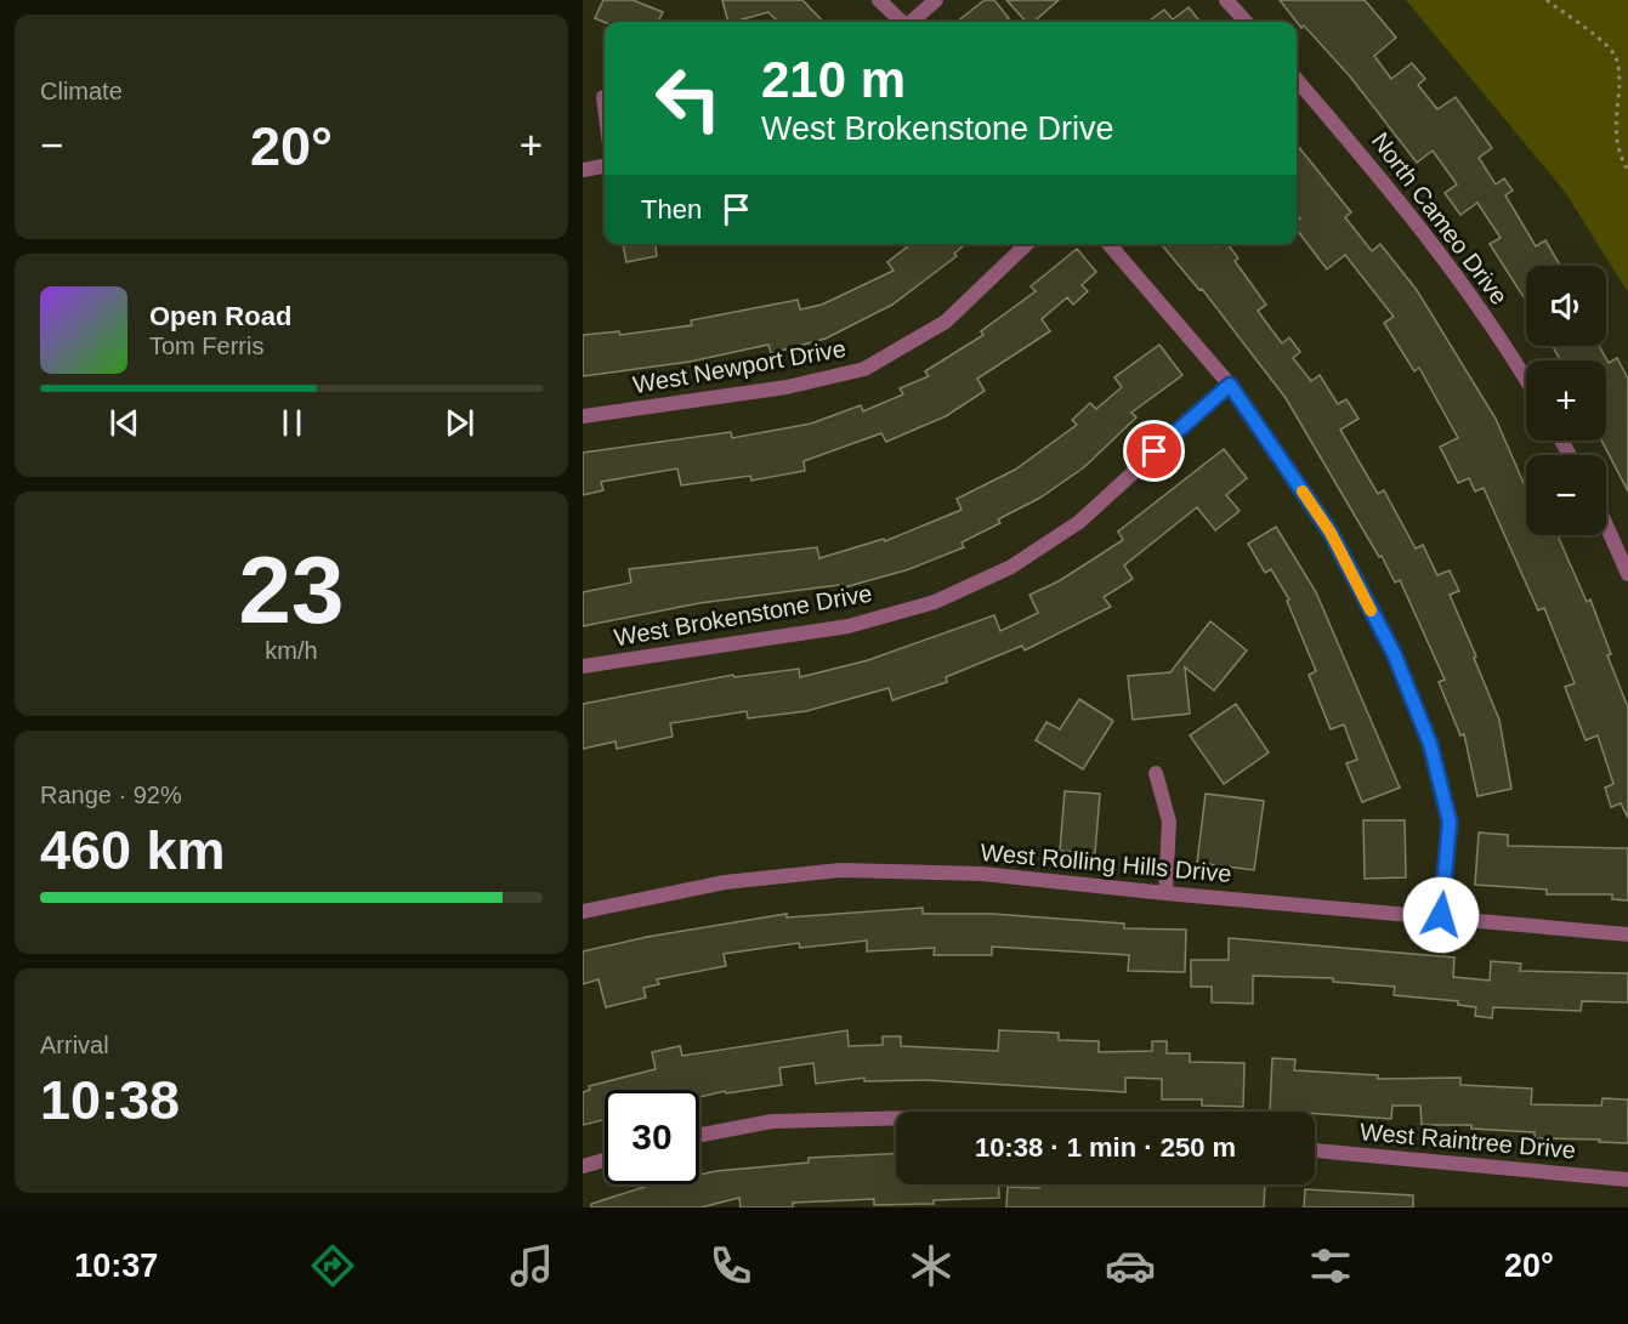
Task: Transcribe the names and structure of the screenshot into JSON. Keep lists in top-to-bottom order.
{
  "streets": {
    "street": [
      "North Cameo Drive",
      "West Newport Drive",
      "West Brokenstone Drive",
      "West Rolling Hills Drive",
      "West Raintree Drive"
    ]
  },
  "page": {
    "tile": [
      "Climate",
      ["23", "km/h"],
      ["Range · 92%", "460 km"],
      ["Arrival", "10:38"]
    ],
    "turn": ["210 m", "West Brokenstone Drive"],
    "heat": ["−", "20°", "+"],
    "then": "Then",
    "map_buttons": ["+", "−"],
    "song": ["Open Road", "Tom Ferris"],
    "limit": "30",
    "trip": "10:38 · 1 min · 250 m",
    "tabs": ["10:37", "20°"]
  }
}
